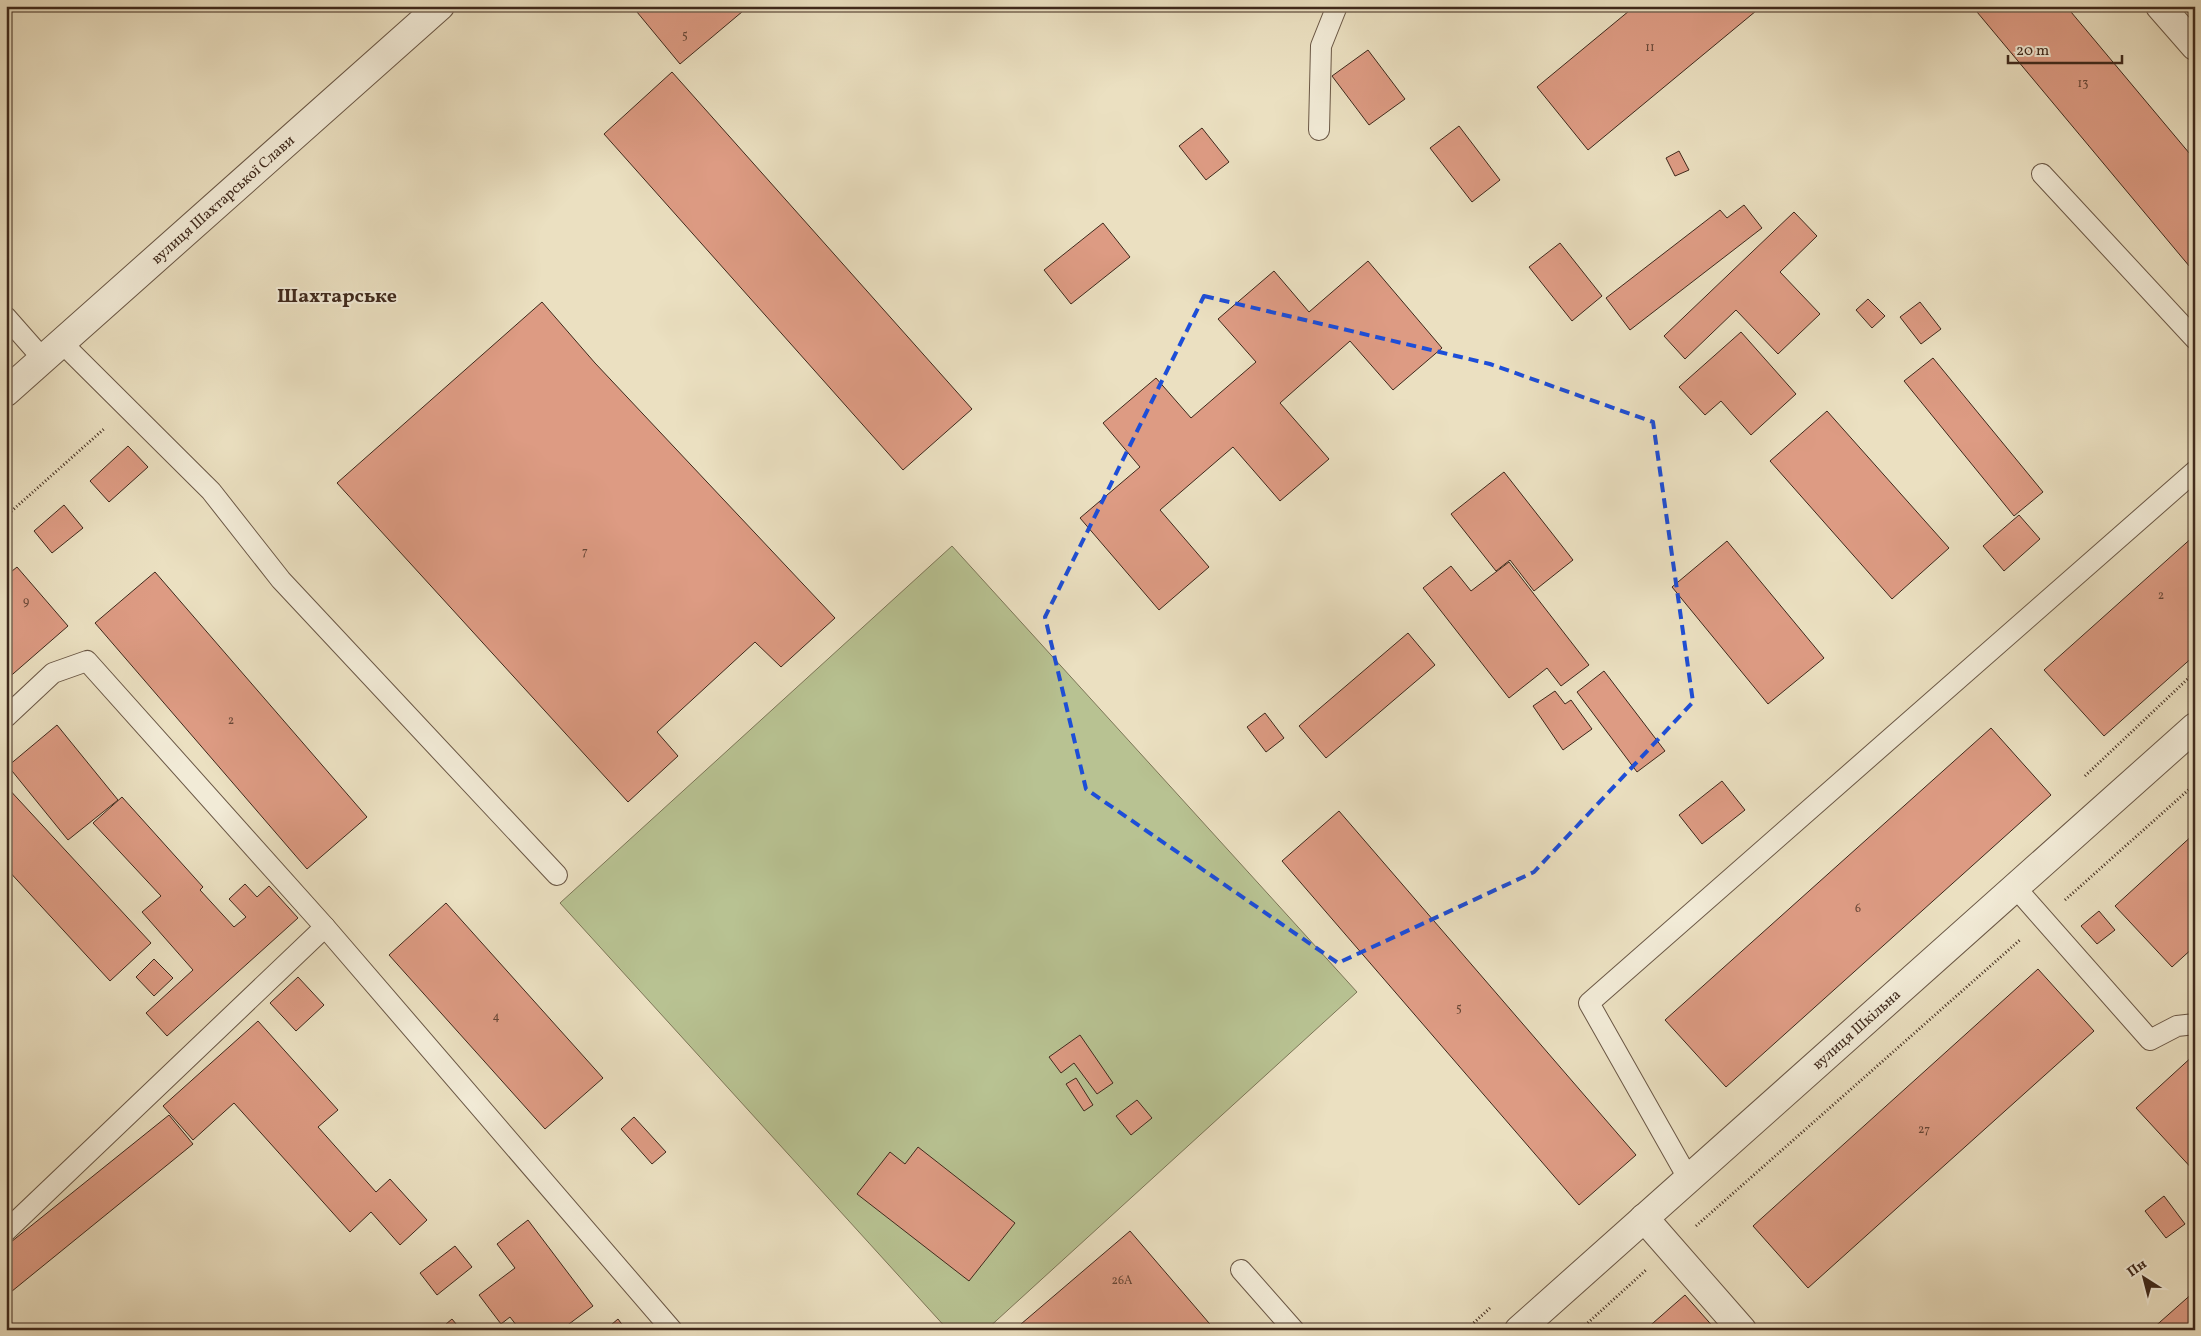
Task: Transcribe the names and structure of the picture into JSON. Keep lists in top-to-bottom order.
{
  "streets": {
    "street": ["вулиця Шахтарської Слави", "вулиця Шкільна"]
  },
  "districts": ["Шахтарське"],
  "house_numbers": [
    "5",
    "11",
    "13",
    "7",
    "2",
    "9",
    "2",
    "6",
    "5",
    "4",
    "27",
    "26А"
  ],
  "scale_bar": "20 m",
  "north": "top left"
}
